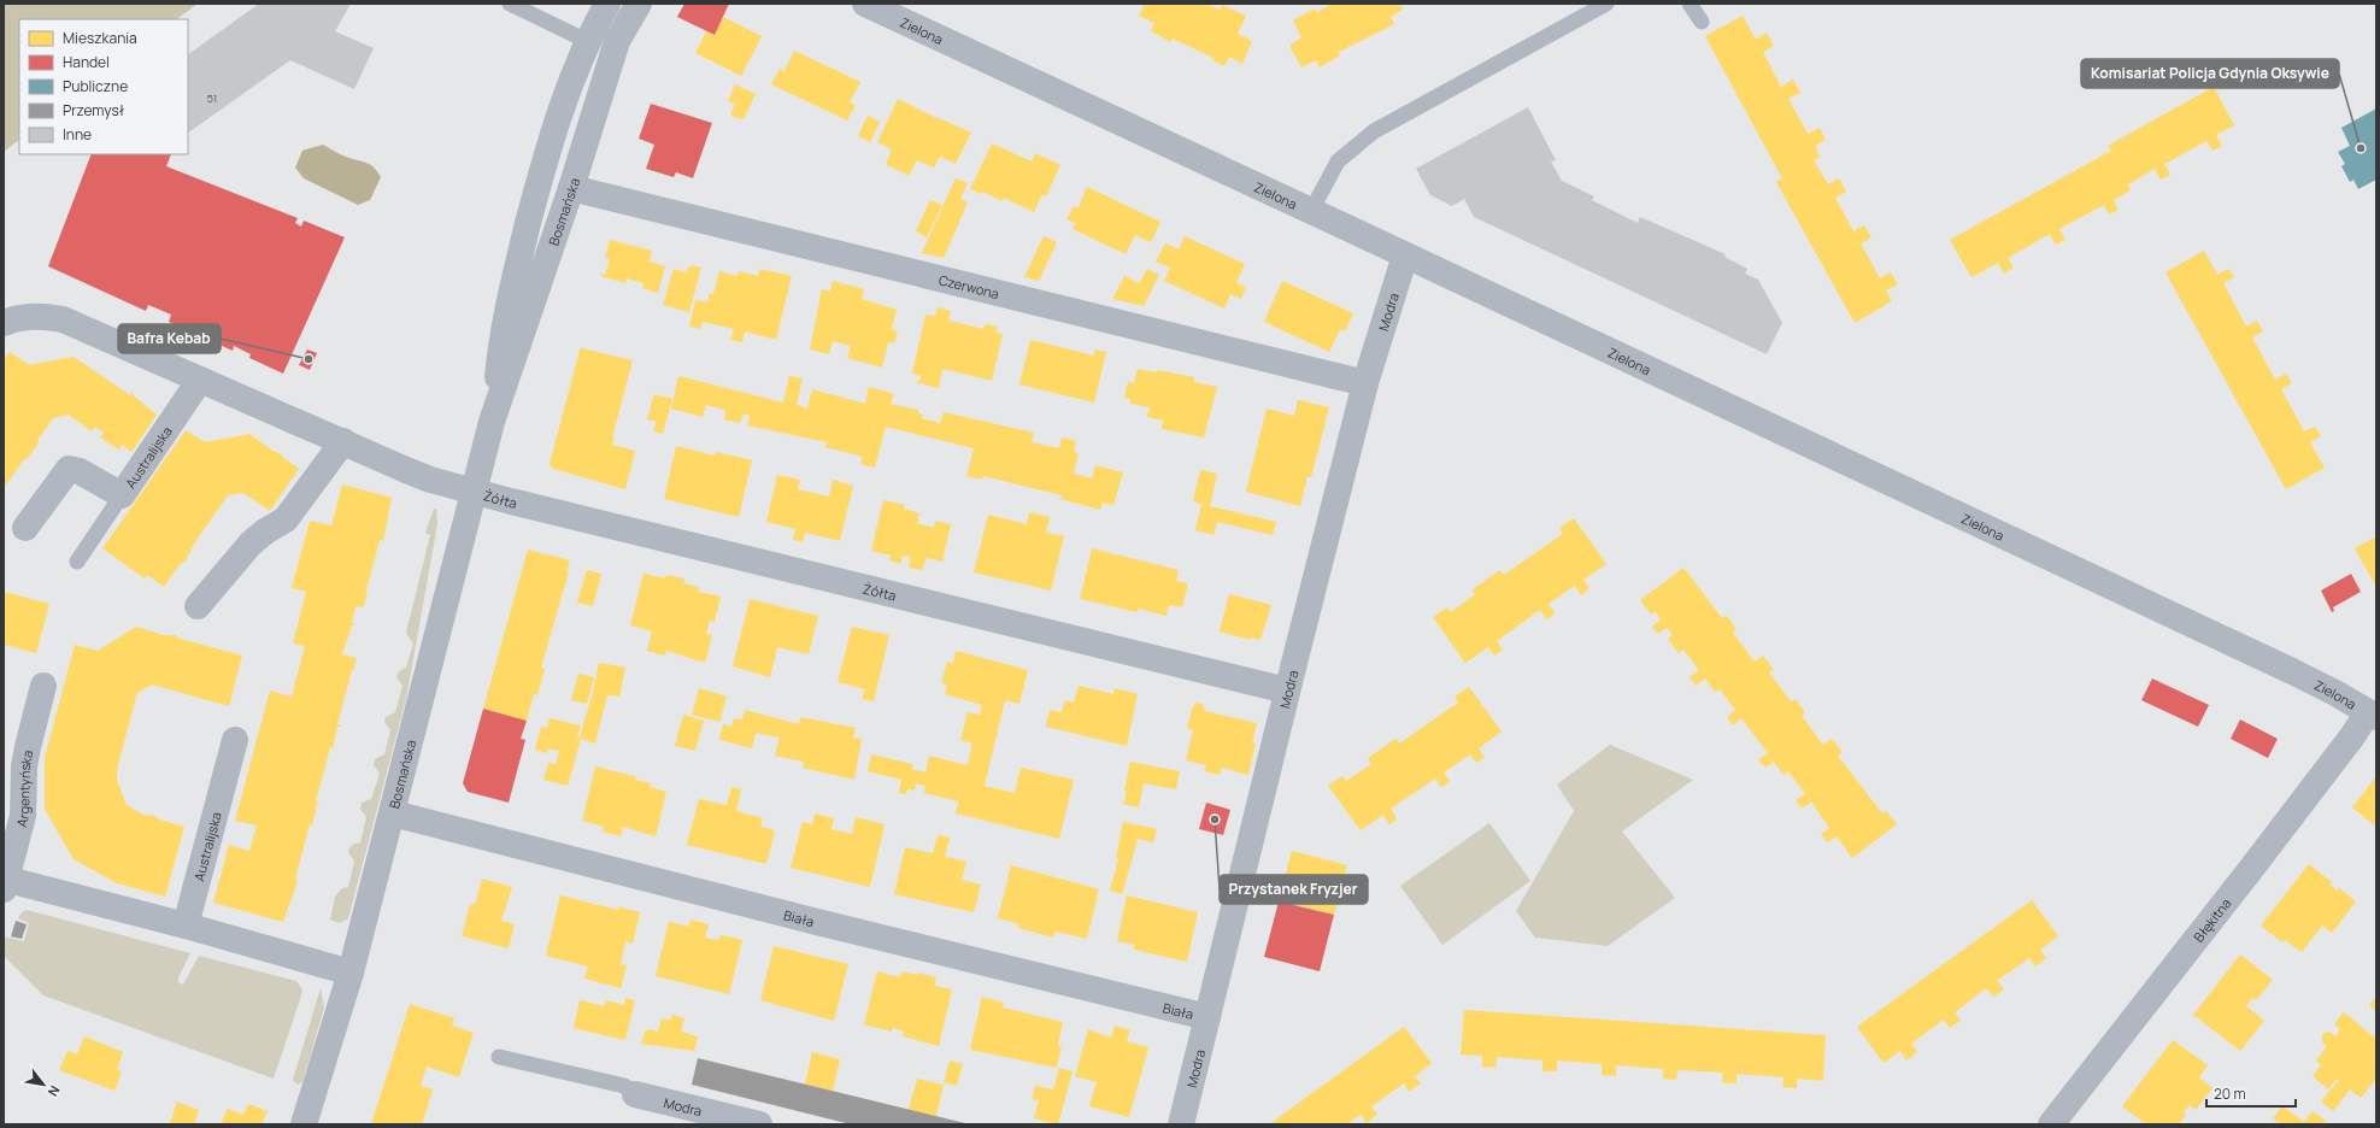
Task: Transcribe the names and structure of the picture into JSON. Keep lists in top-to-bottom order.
{
  "streets": {
    "street": [
      "Zielona",
      "Bosmańska",
      "Czerwona",
      "Modra",
      "Australijska",
      "Żółta",
      "Argentyńska",
      "Biała",
      "Błękitna"
    ]
  },
  "crossings": [
    ["Zielona", "Modra"],
    ["Zielona", "Błękitna"],
    ["Bosmańska", "Czerwona"],
    ["Bosmańska", "Żółta"],
    ["Bosmańska", "Biała"],
    ["Czerwona", "Modra"],
    ["Modra", "Żółta"],
    ["Modra", "Biała"]
  ],
  "places": ["Komisariat Policja Gdynia Oksywie", "Bafra Kebab", "Przystanek Fryzjer"],
  "house_numbers": ["51"],
  "legend": [
    "Mieszkania",
    "Handel",
    "Publiczne",
    "Przemysł",
    "Inne"
  ],
  "scale_bar": "20 m",
  "north": "bottom right"
}
